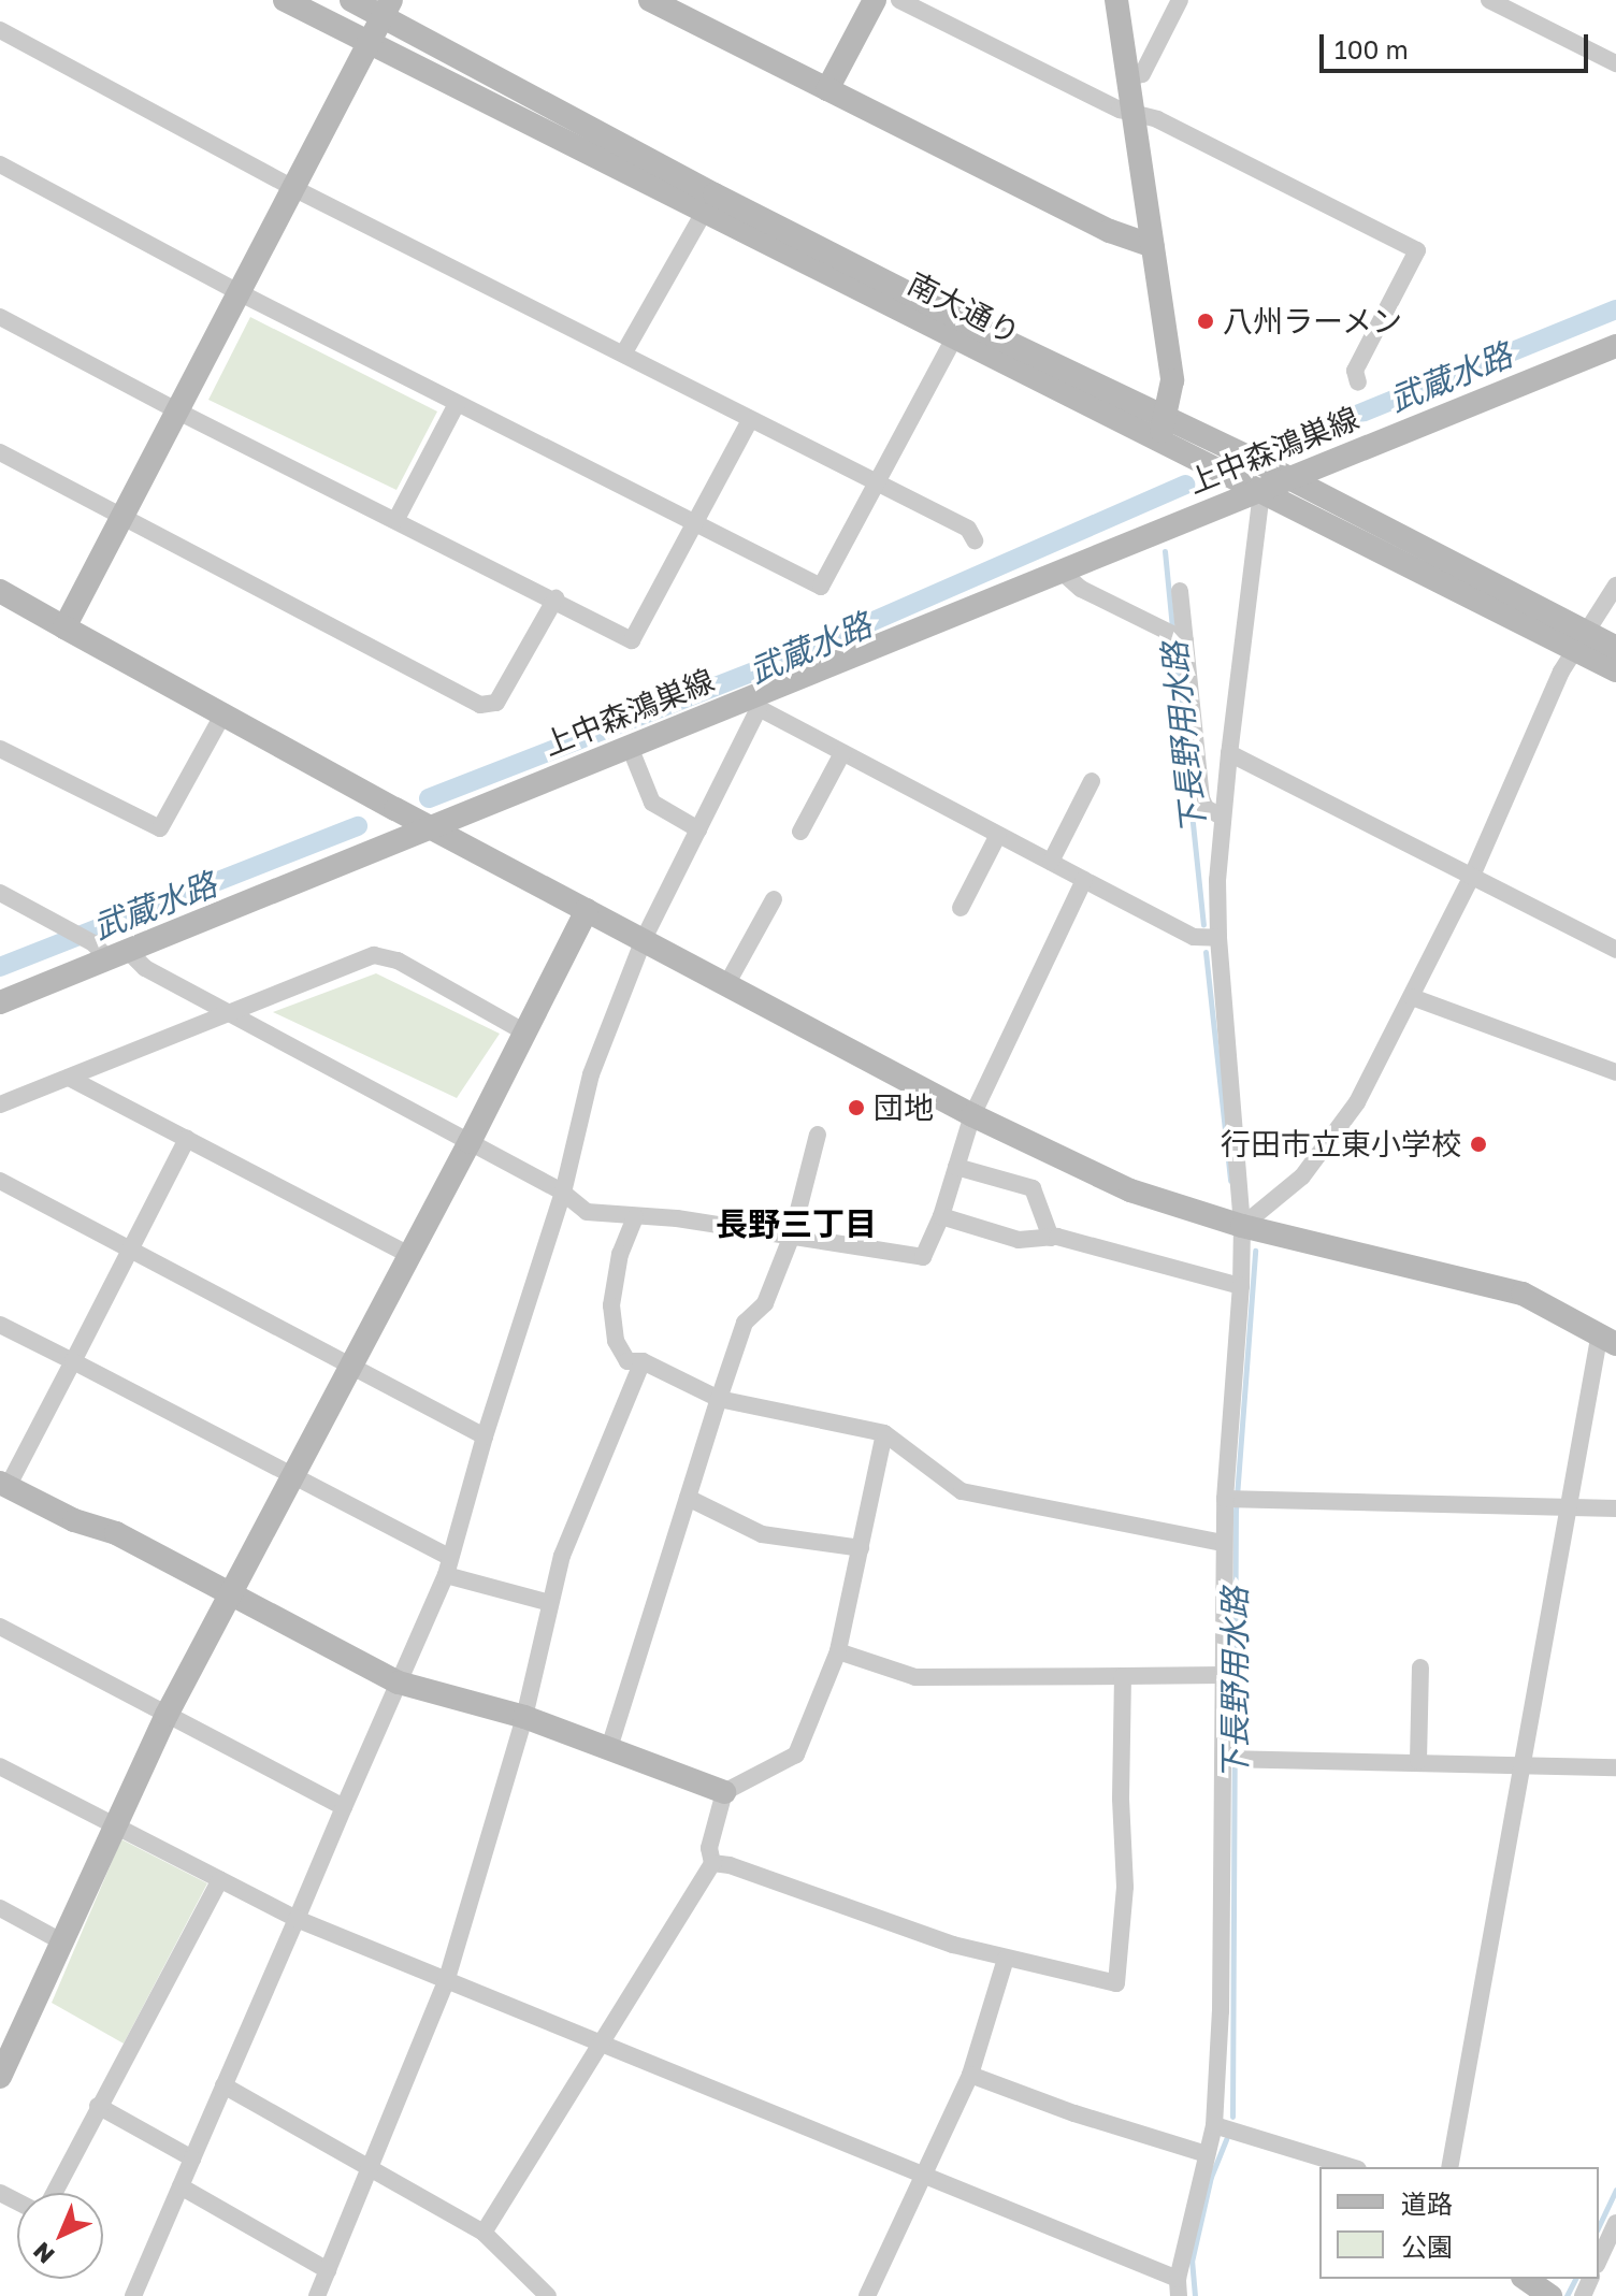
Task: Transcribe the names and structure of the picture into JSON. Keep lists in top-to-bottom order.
{
  "streets": {
    "street": ["南大通り", "上中森鴻巣線"]
  },
  "crossings": [
    ["南大通り", "上中森鴻巣線"]
  ],
  "districts": ["長野三丁目"],
  "water": ["武蔵水路", "下長野用水路"],
  "places": ["八州ラーメン", "団地", "行田市立東小学校"],
  "legend": ["道路", "公園"],
  "scale_bar": "100 m",
  "north": "bottom left"
}
